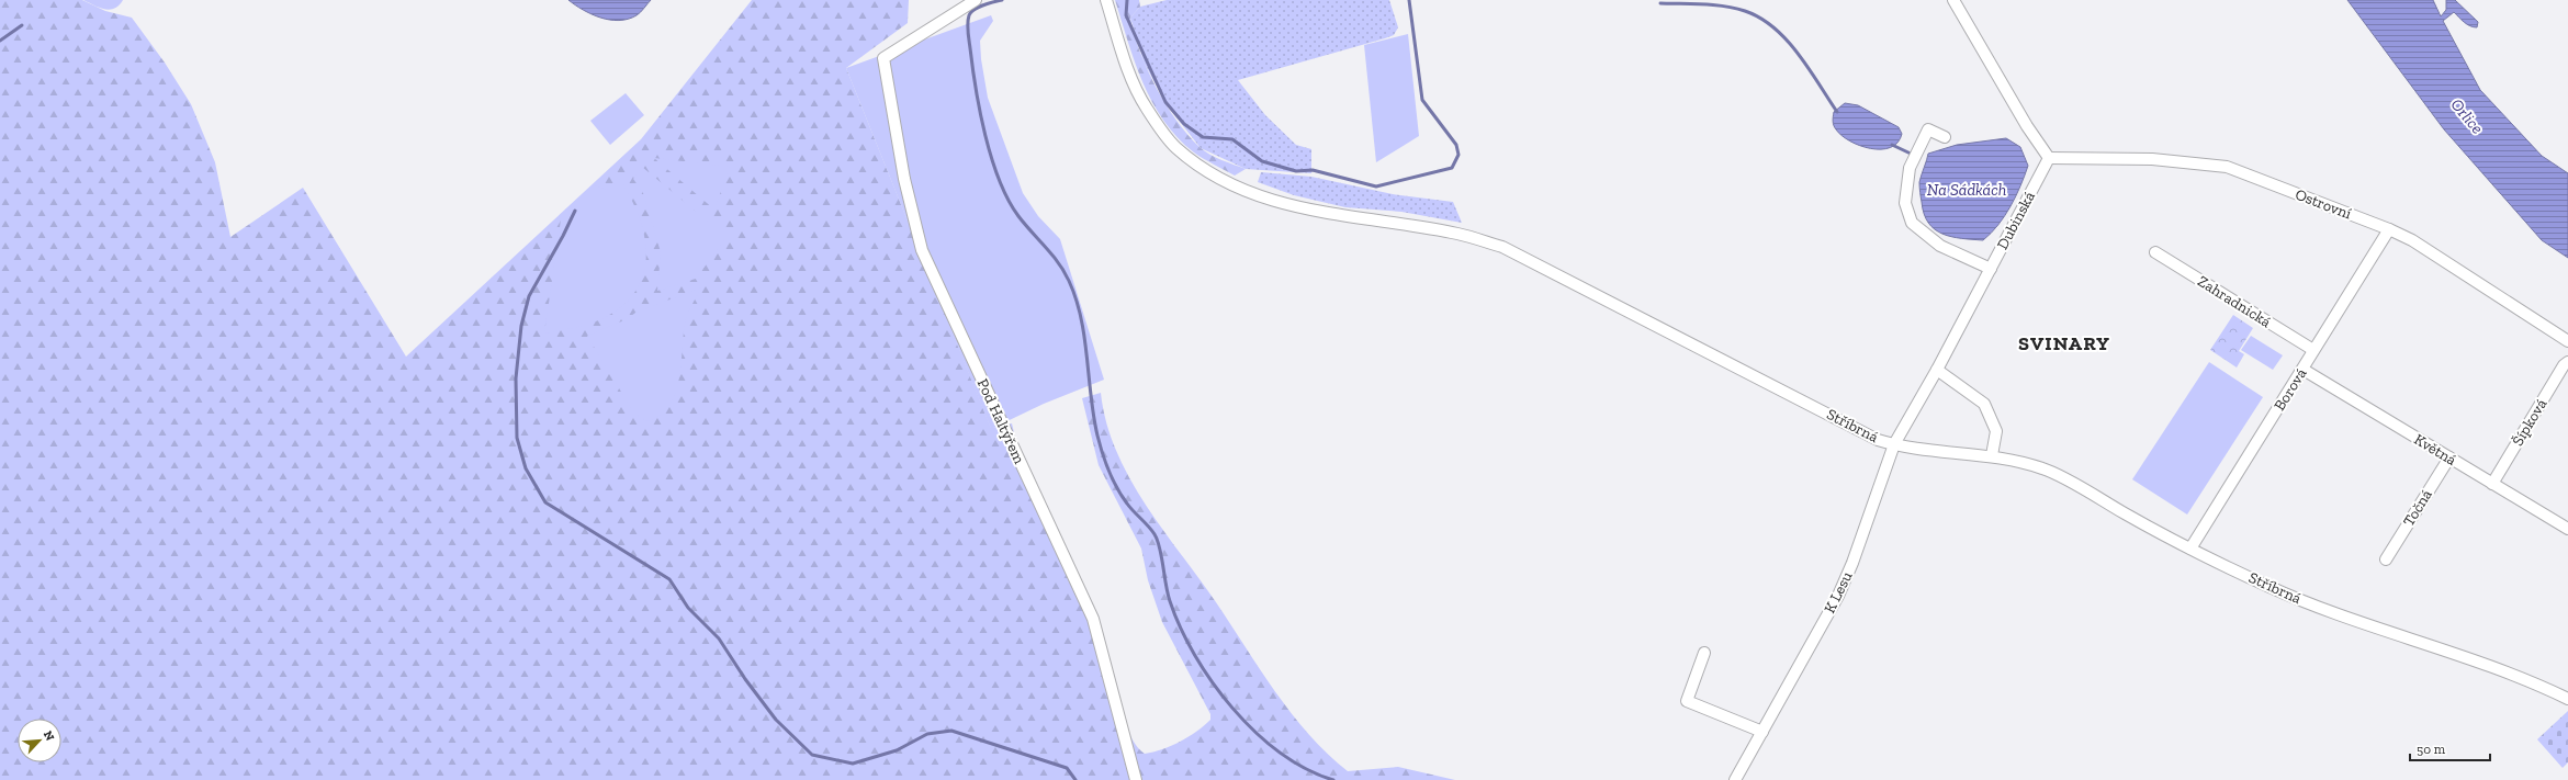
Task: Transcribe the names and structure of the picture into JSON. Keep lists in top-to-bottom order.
{
  "streets": {
    "street": [
      "Ostrovní",
      "Dubinská",
      "Zahradnická",
      "Borová",
      "Pod Haltýřem",
      "Šípková",
      "Stříbrná",
      "Květná",
      "Točná",
      "K Lesu"
    ]
  },
  "crossings": [
    ["Ostrovní", "Dubinská"],
    ["Ostrovní", "Borová"],
    ["Dubinská", "Stříbrná"],
    ["Dubinská", "K Lesu"],
    ["Zahradnická", "Borová"],
    ["Borová", "Stříbrná"],
    ["Borová", "Květná"],
    ["Šípková", "Květná"],
    ["Stříbrná", "K Lesu"],
    ["Květná", "Točná"]
  ],
  "districts": ["SVINARY"],
  "water": ["Orlice", "Na Sádkách"],
  "scale_bar": "50 m",
  "north": "top right"
}
